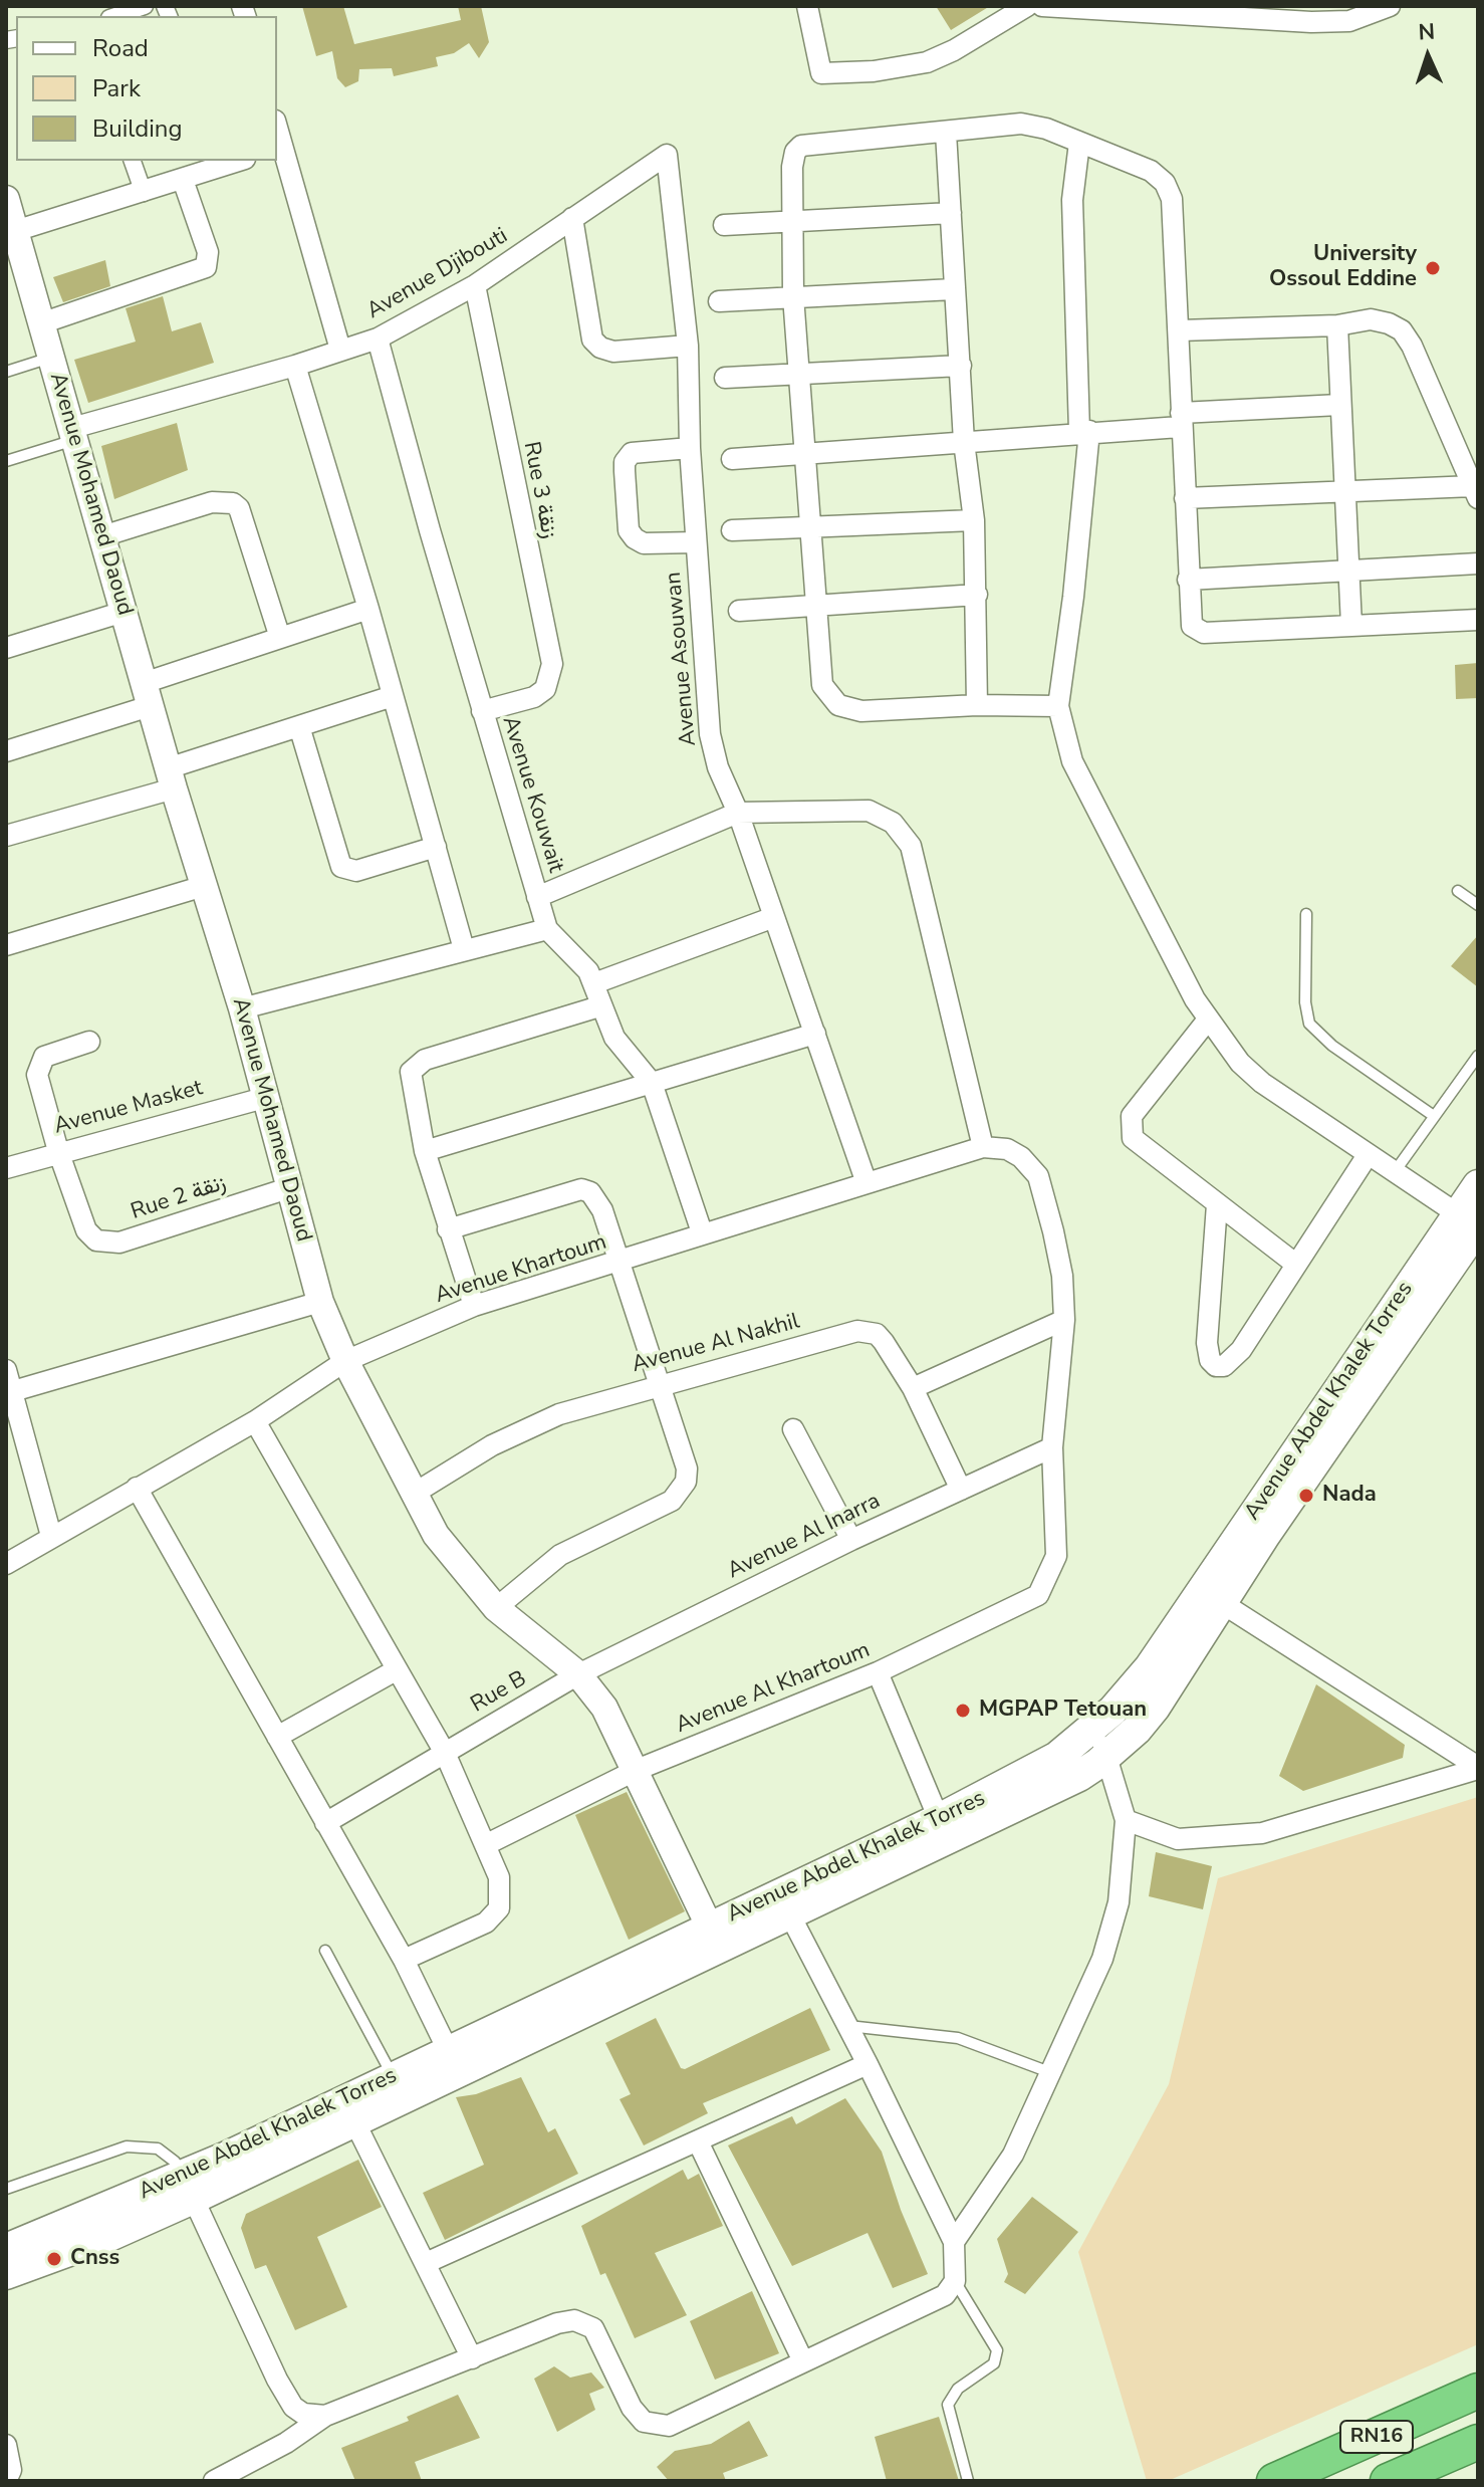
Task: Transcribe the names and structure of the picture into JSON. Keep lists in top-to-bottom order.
{
  "streets": {
    "highway": ["RN16"],
    "main road": ["Avenue Abdel Khalek Torres"],
    "street": [
      "Avenue Djibouti",
      "Rue 3 زنقة",
      "Avenue Mohamed Daoud",
      "Avenue Asouwan",
      "Avenue Kouwait",
      "Avenue Masket",
      "Rue 2 زنقة",
      "Avenue Khartoum",
      "Avenue Al Nakhil",
      "Avenue Al Inarra",
      "Avenue Al Khartoum",
      "Rue B"
    ]
  },
  "crossings": [
    ["Avenue Djibouti", "Rue 3 زنقة"],
    ["Avenue Djibouti", "Avenue Mohamed Daoud"],
    ["Avenue Djibouti", "Avenue Asouwan"],
    ["Avenue Djibouti", "Avenue Kouwait"],
    ["Rue 3 زنقة", "Avenue Kouwait"],
    ["Avenue Mohamed Daoud", "Avenue Masket"],
    ["Avenue Mohamed Daoud", "Rue 2 زنقة"],
    ["Avenue Mohamed Daoud", "Avenue Khartoum"],
    ["Avenue Mohamed Daoud", "Avenue Al Nakhil"],
    ["Avenue Mohamed Daoud", "Avenue Abdel Khalek Torres"],
    ["Avenue Mohamed Daoud", "Avenue Al Inarra"],
    ["Avenue Mohamed Daoud", "Avenue Al Khartoum"],
    ["Avenue Mohamed Daoud", "Rue B"],
    ["Avenue Asouwan", "Avenue Khartoum"],
    ["Avenue Kouwait", "Avenue Khartoum"],
    ["Avenue Masket", "Rue 2 زنقة"],
    ["Avenue Al Nakhil", "Avenue Al Inarra"],
    ["Avenue Al Inarra", "Avenue Al Khartoum"],
    ["Avenue Al Inarra", "Rue B"]
  ],
  "places": [
    "University Ossoul Eddine",
    "Nada",
    "MGPAP Tetouan",
    "Cnss"
  ],
  "legend": ["Road", "Park", "Building"],
  "north": "top"
}
